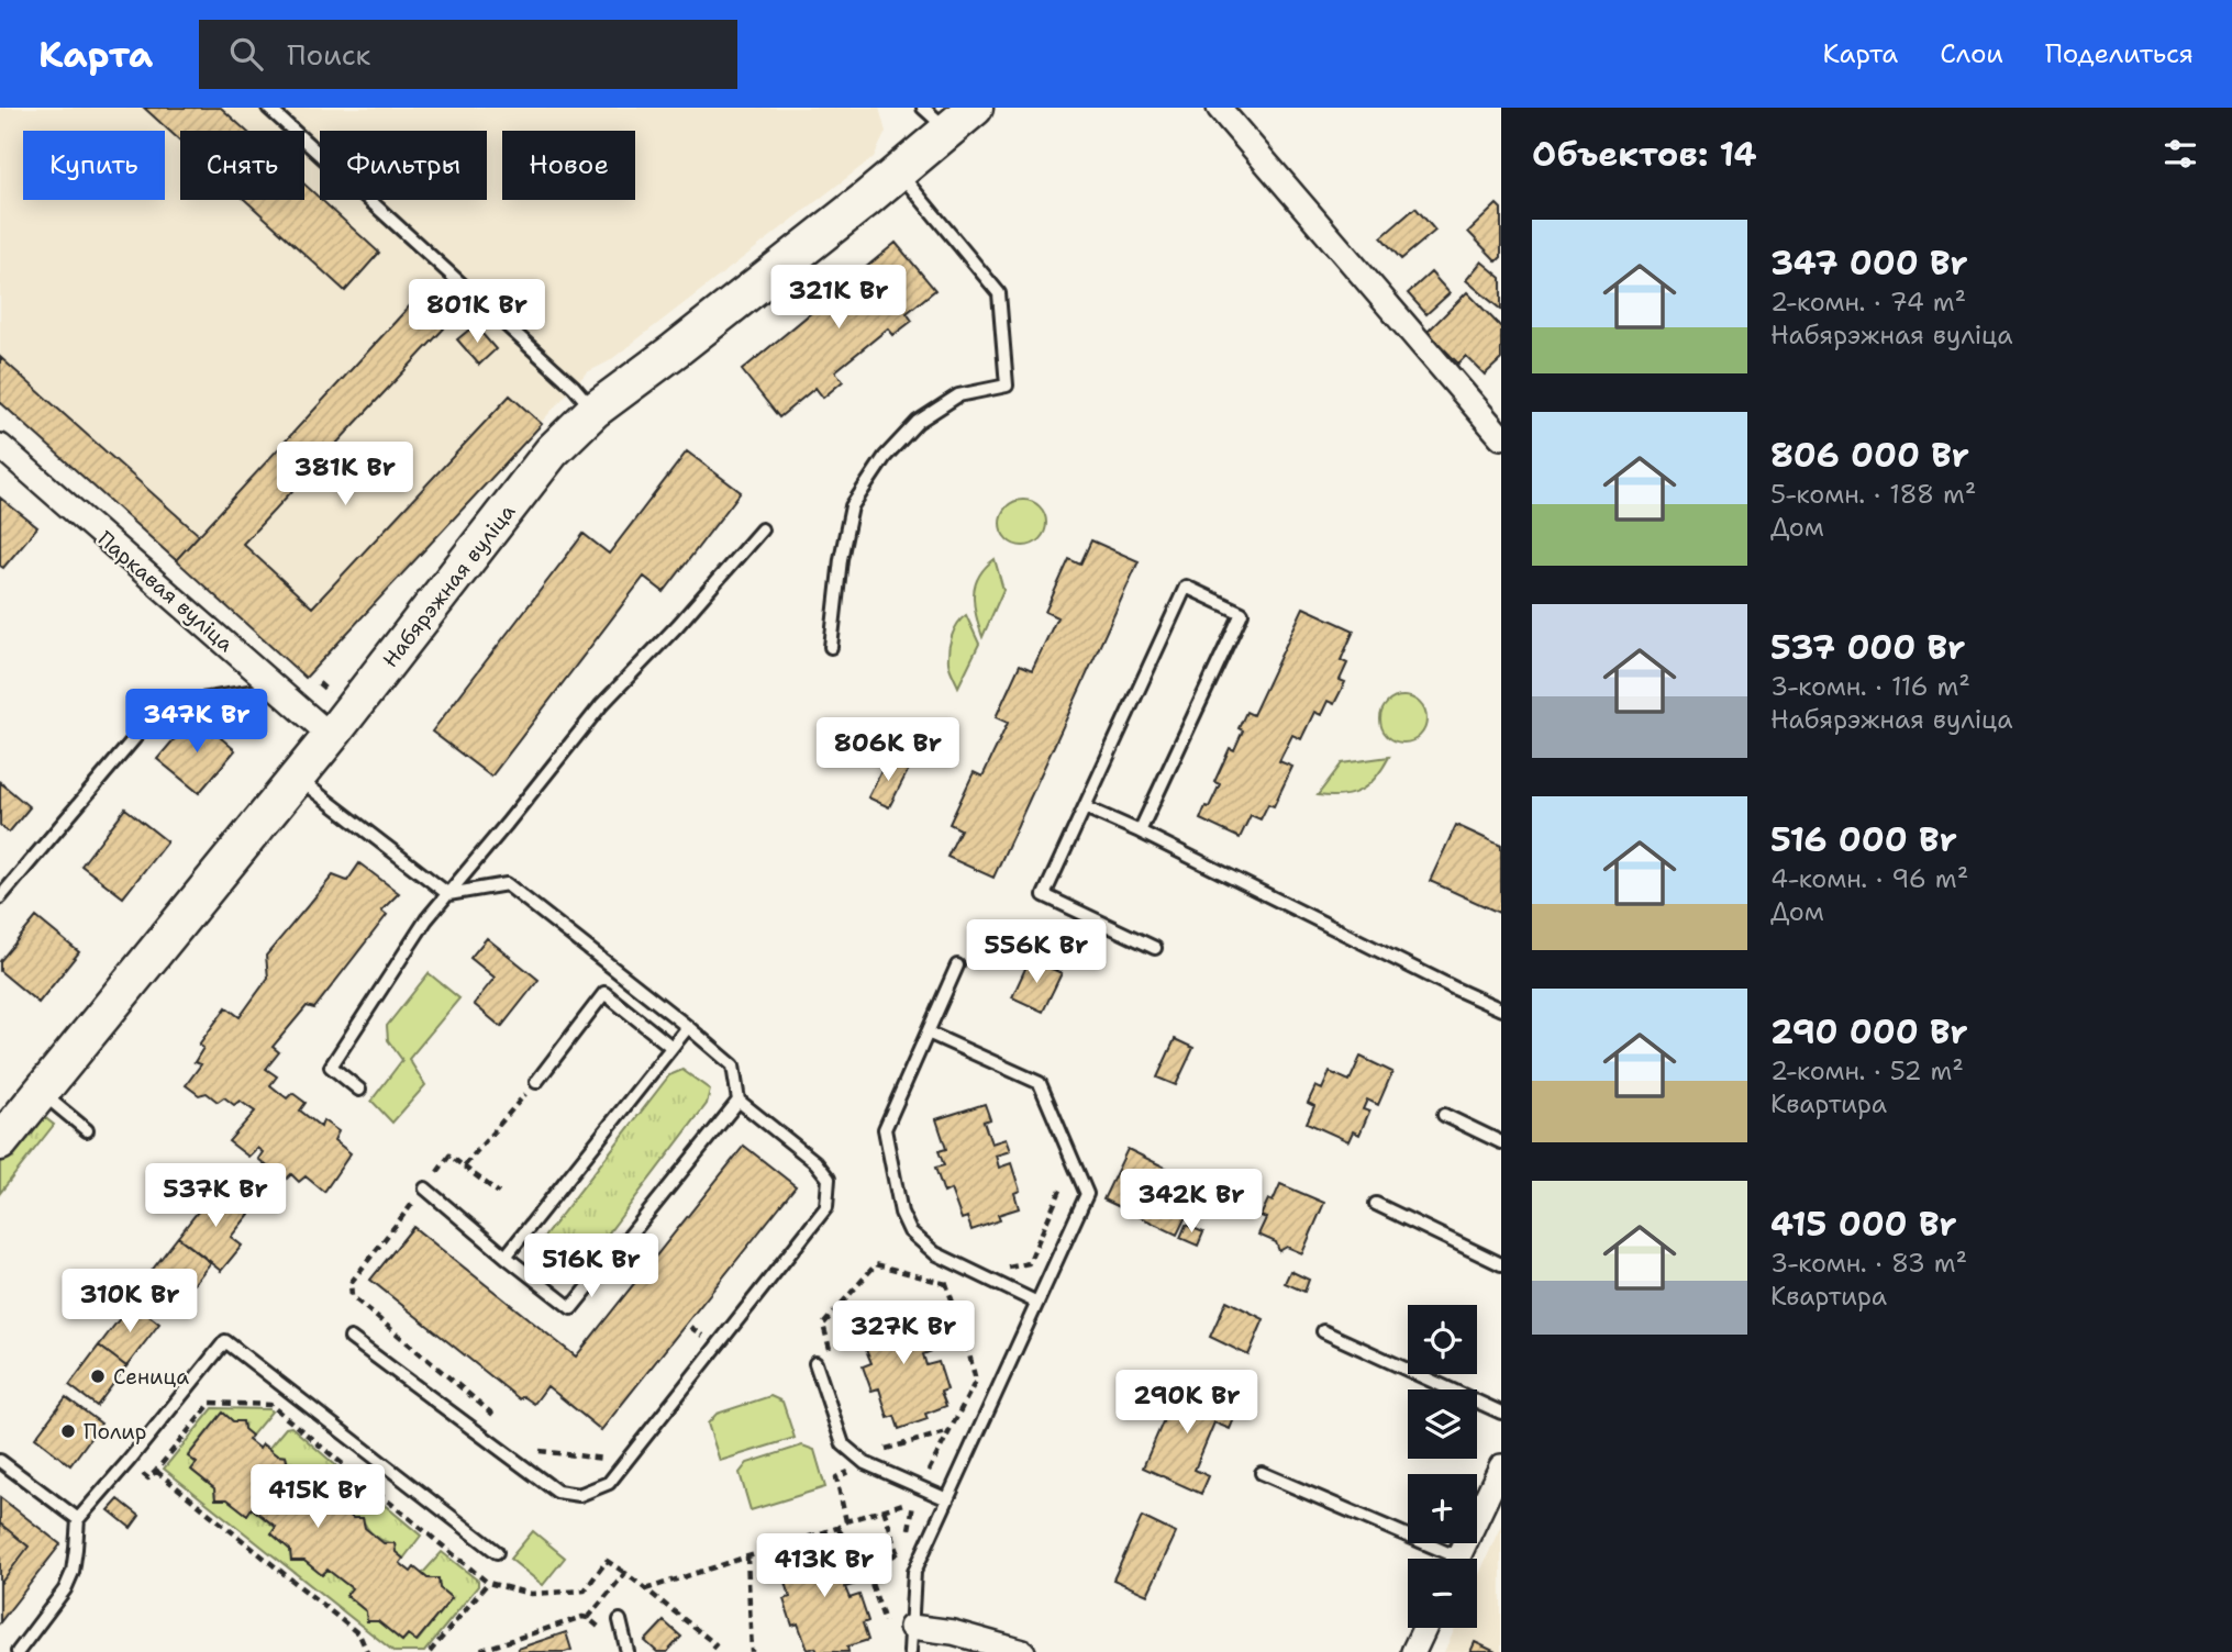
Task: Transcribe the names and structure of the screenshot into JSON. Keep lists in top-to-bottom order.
{
  "streets": {
    "street": ["Набярэжная вуліца", "Паркавая вуліца"]
  },
  "crossings": [
    ["Набярэжная вуліца", "Паркавая вуліца"]
  ],
  "places": ["Сеница", "Полир"],
  "page": {
    "header": "Карта",
    "search": "Поиск",
    "nav": ["Карта", "Слои", "Поделиться"],
    "heading": "Объектов: 14",
    "chip": [
      "Купить",
      "Снять",
      "Фильтры",
      "Новое"
    ],
    "list": [
      {
        "name": "347 000 Br",
        "note": "2-комн. · 74 m² · Набярэжная вуліца"
      },
      {
        "name": "806 000 Br",
        "note": "5-комн. · 188 m² · Дом"
      },
      {
        "name": "537 000 Br",
        "note": "3-комн. · 116 m² · Набярэжная вуліца"
      },
      {
        "name": "516 000 Br",
        "note": "4-комн. · 96 m² · Дом"
      },
      {
        "name": "290 000 Br",
        "note": "2-комн. · 52 m² · Квартира"
      },
      {
        "name": "415 000 Br",
        "note": "3-комн. · 83 m² · Квартира"
      }
    ],
    "price": [
      "321K Br",
      "801K Br",
      "381K Br",
      "347K Br",
      "806K Br",
      "556K Br",
      "537K Br",
      "342K Br",
      "516K Br",
      "310K Br",
      "327K Br",
      "290K Br",
      "415K Br",
      "413K Br"
    ],
    "map_buttons": ["+", "−"]
  }
}
